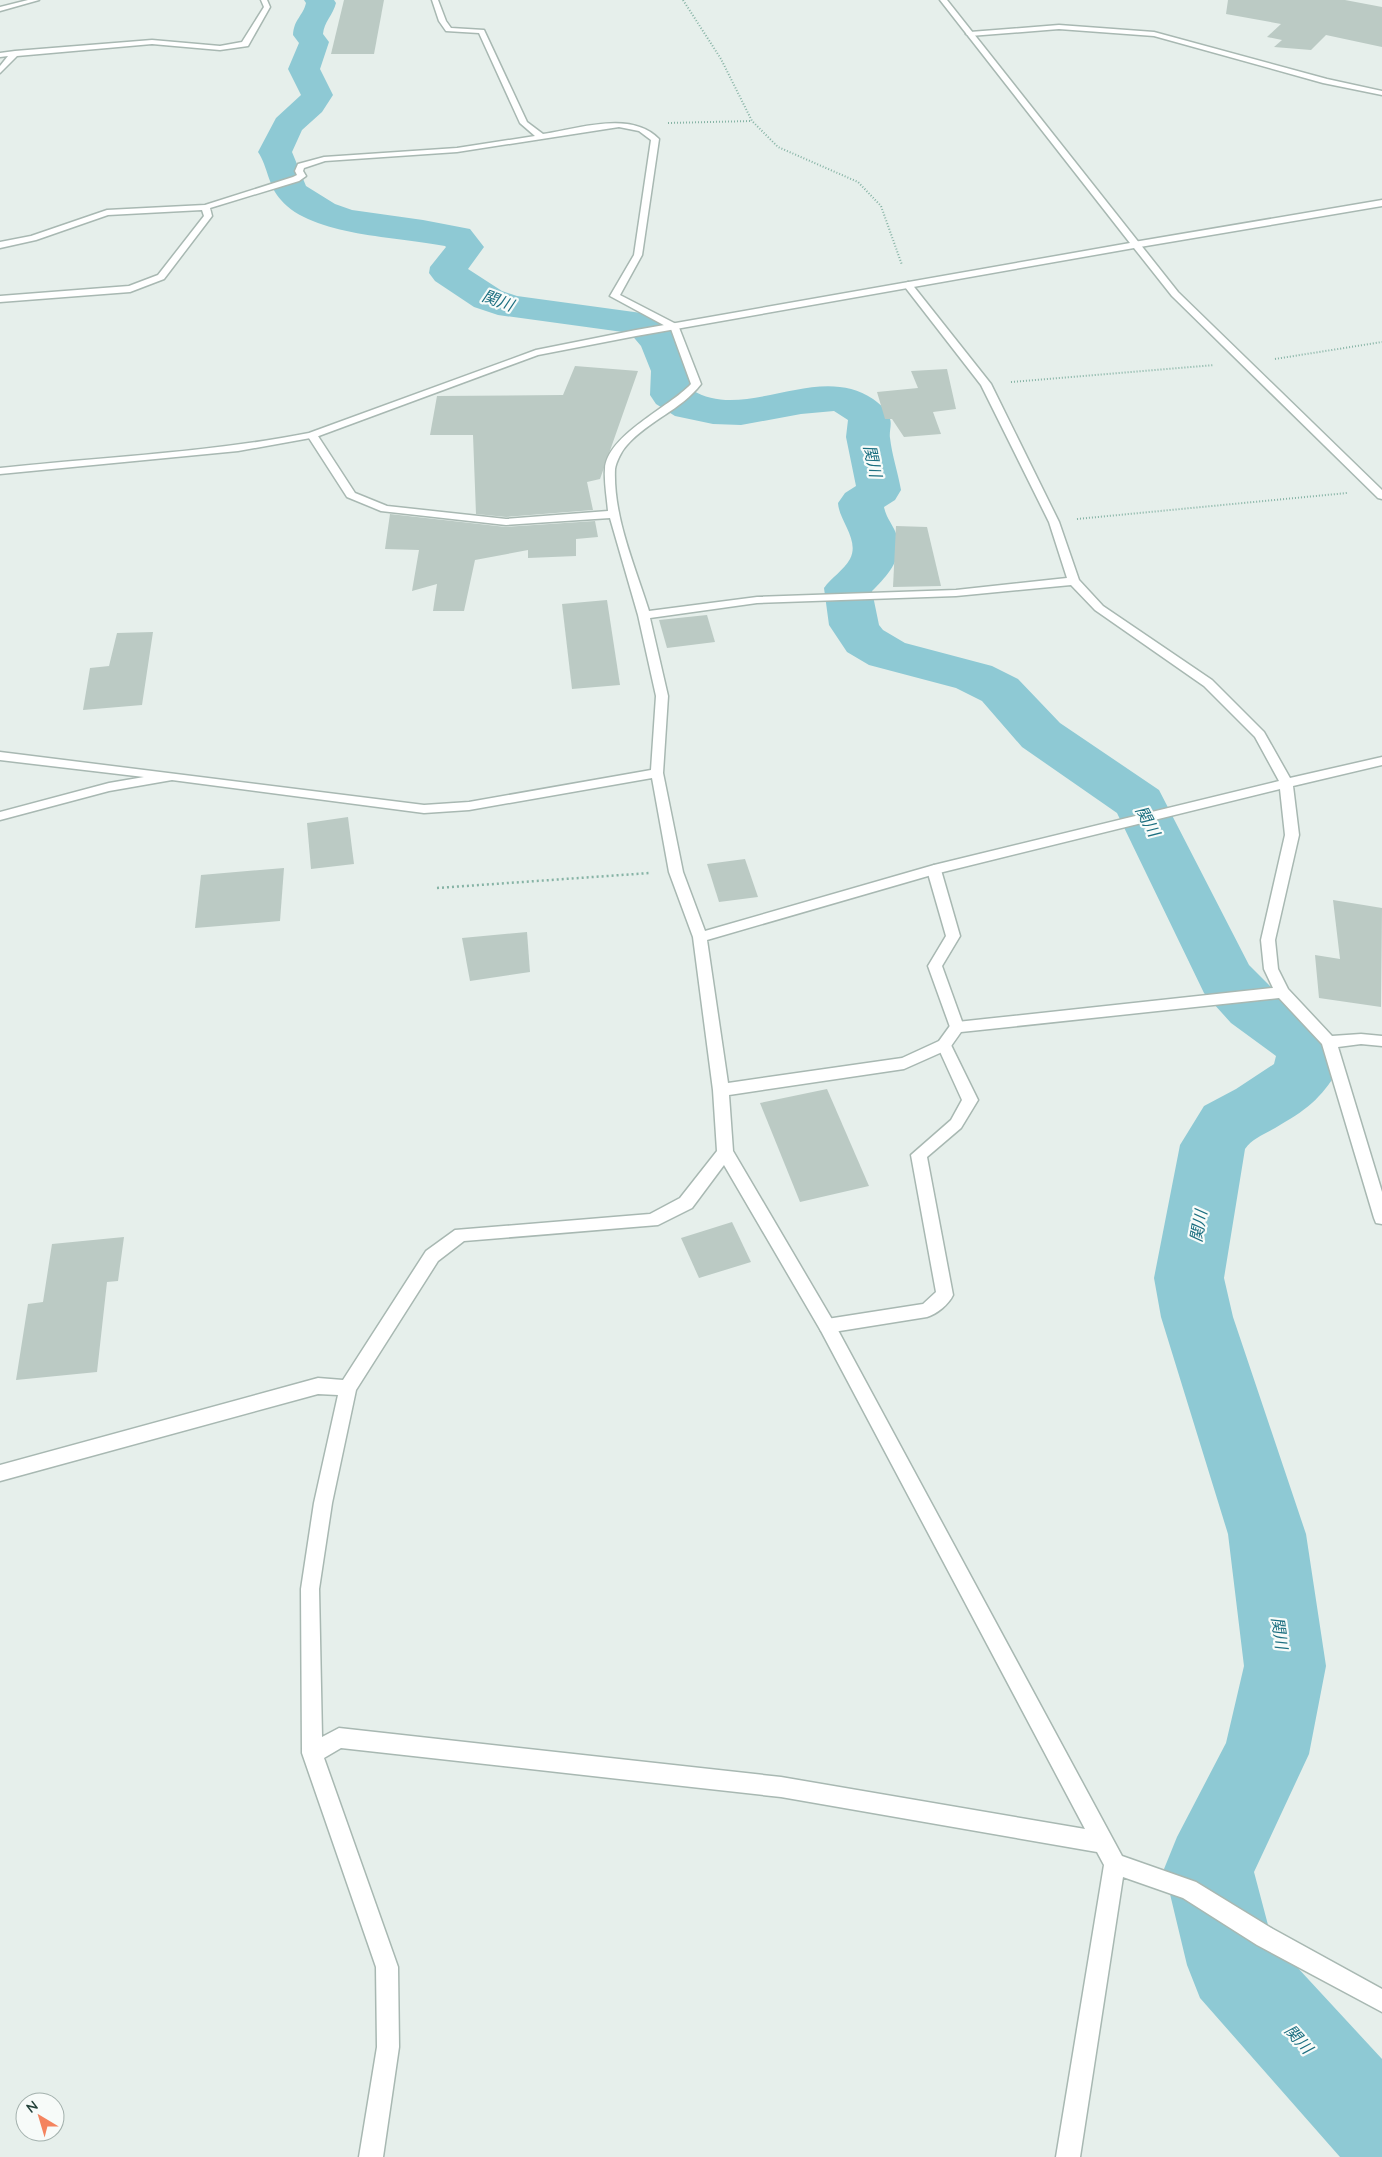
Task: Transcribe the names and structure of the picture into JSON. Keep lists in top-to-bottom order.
{
  "water": ["関川"],
  "north": "top left"
}
